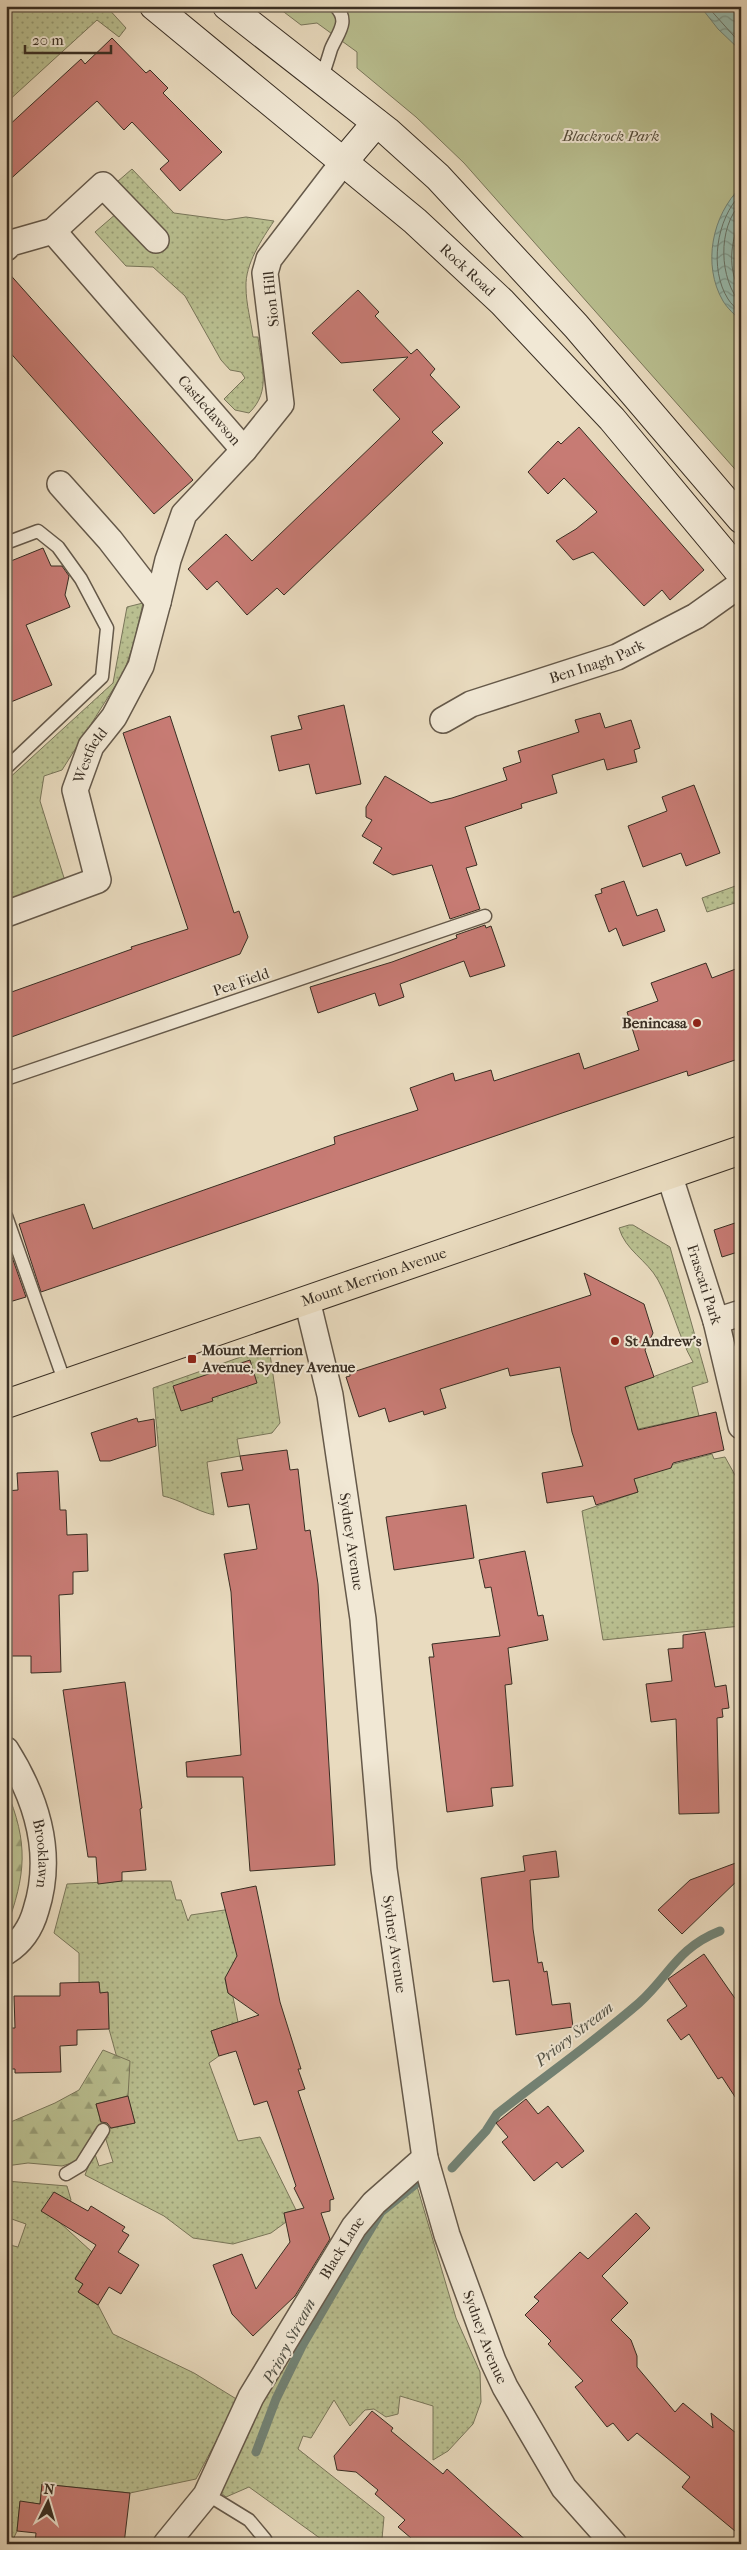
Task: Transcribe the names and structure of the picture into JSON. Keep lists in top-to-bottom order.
{
  "streets": {
    "highway": ["Mount Merrion Avenue"],
    "main road": ["Rock Road"],
    "street": [
      "Sion Hill",
      "Castledawson",
      "Ben Inagh Park",
      "Westfield",
      "Frascati Park",
      "Sydney Avenue",
      "Brooklawn",
      "Black Lane"
    ],
    "lane": ["Pea Field"]
  },
  "crossings": [
    ["Rock Road", "Sion Hill"],
    ["Sion Hill", "Castledawson"],
    ["Castledawson", "Westfield"],
    ["Mount Merrion Avenue", "Frascati Park"],
    ["Mount Merrion Avenue", "Sydney Avenue"],
    ["Sydney Avenue", "Black Lane"]
  ],
  "water": ["Priory Stream"],
  "parks": ["Blackrock Park"],
  "places": {
    "other": ["Benincasa", "St Andrew's"],
    "transit": ["Mount Merrion Avenue, Sydney Avenue"]
  },
  "scale_bar": "20 m",
  "north": "top"
}
